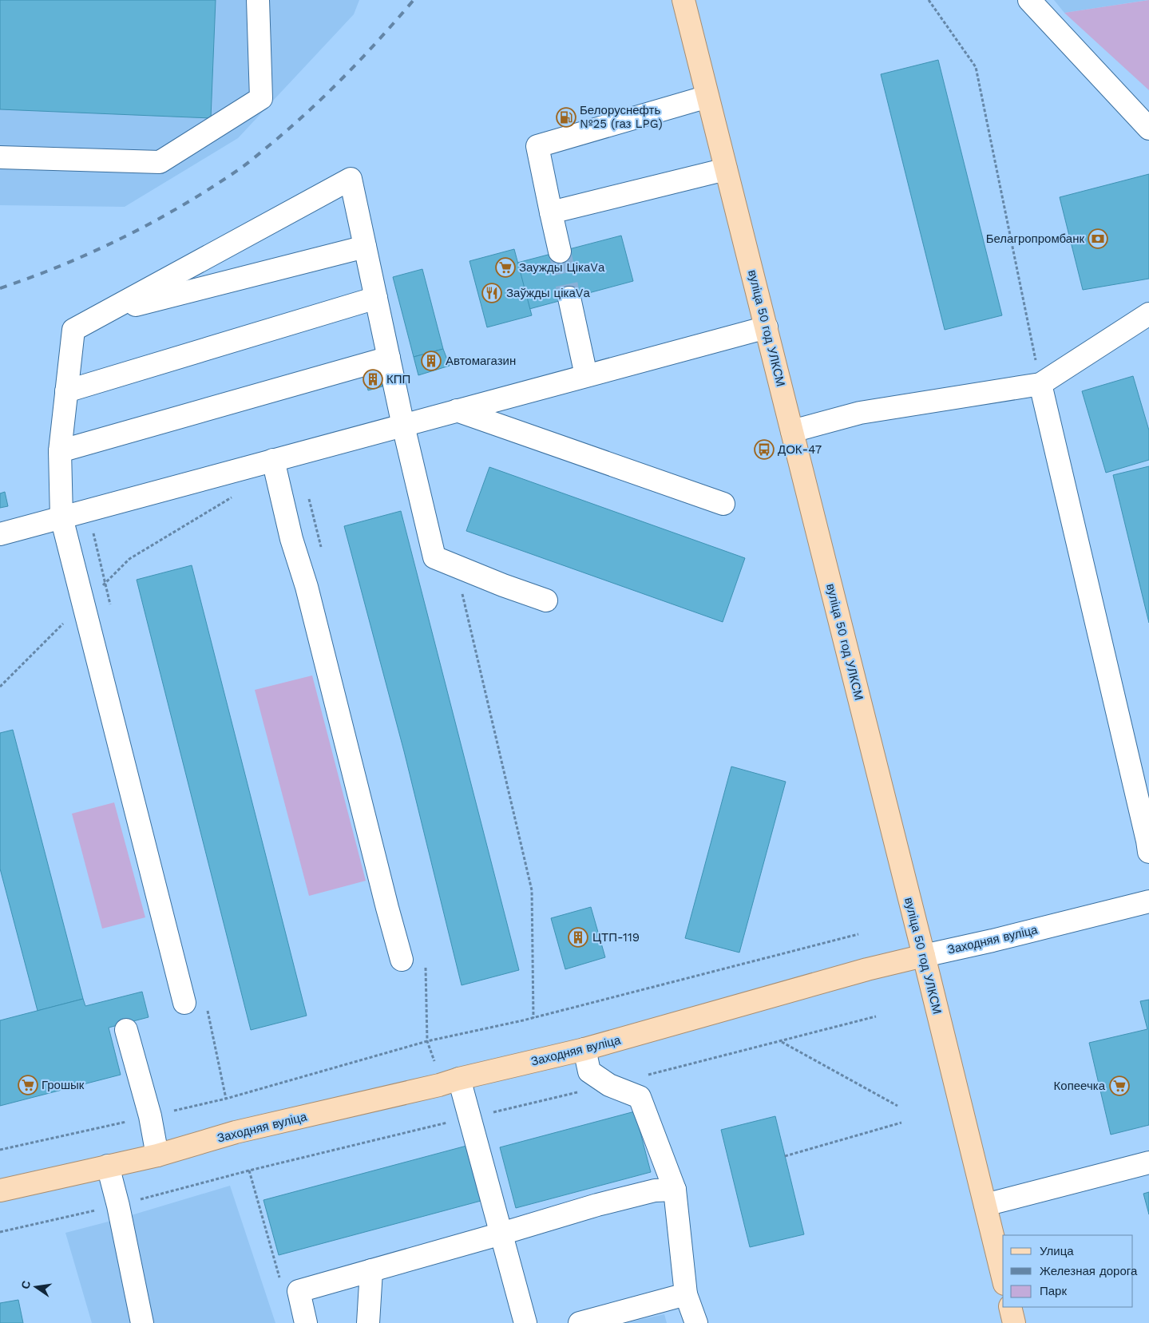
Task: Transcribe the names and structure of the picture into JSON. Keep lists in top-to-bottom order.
{
  "streets": {
    "main road": ["вуліца 50 год УЛКСМ", "Заходняя вуліца"]
  },
  "crossings": [
    ["вуліца 50 год УЛКСМ", "Заходняя вуліца"]
  ],
  "places": {
    "fuel station": ["Белоруснефть №25 (газ LPG)"],
    "bank": ["Белагропромбанк"],
    "supermarket": ["Заужды ЦікаVа", "Грошык", "Копеечка"],
    "restaurant": ["Заўжды цікаVа"],
    "building": ["Автомагазин", "КПП", "ЦТП-119"],
    "bus stop": ["ДОК-47"]
  },
  "legend": ["Улица", "Железная дорога", "Парк"],
  "north": "left"
}
